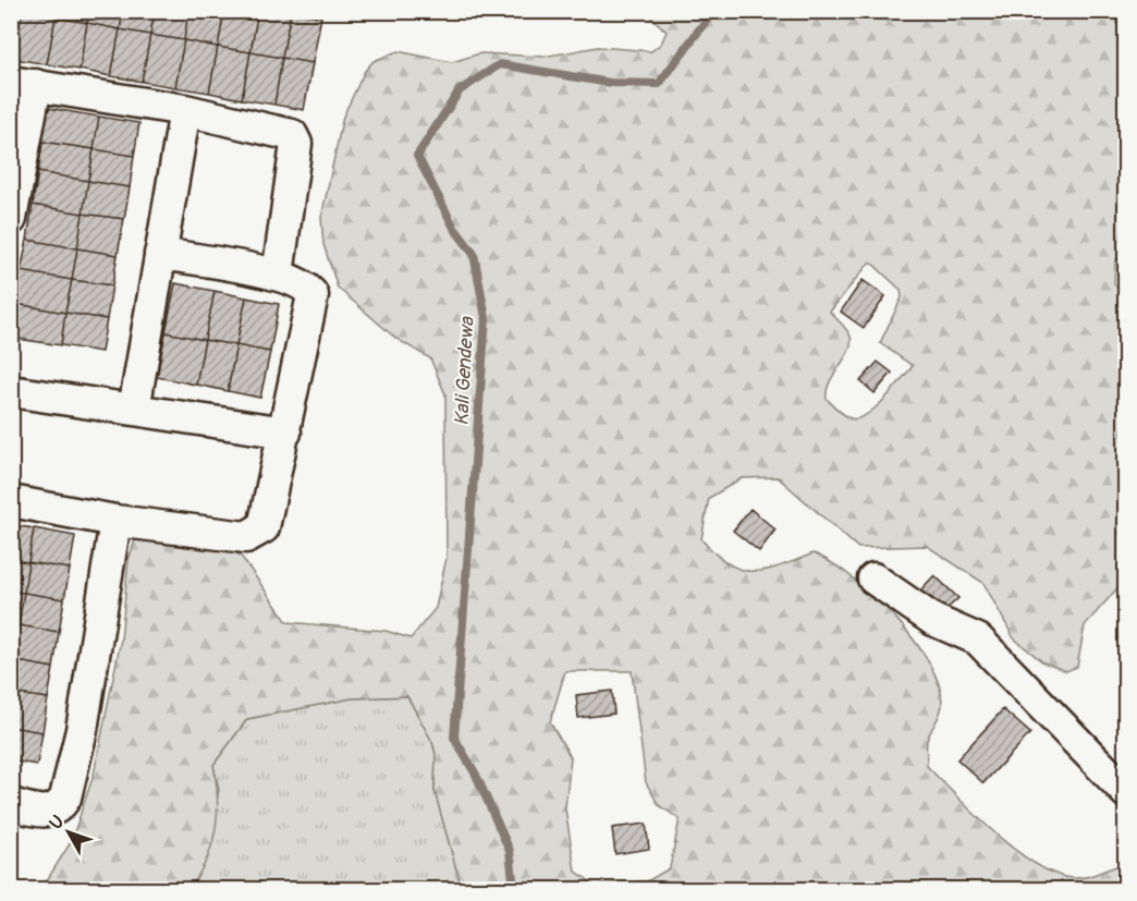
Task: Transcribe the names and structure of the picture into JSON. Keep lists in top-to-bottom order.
{
  "water": ["Kali Gendewa"],
  "north": "top left"
}
